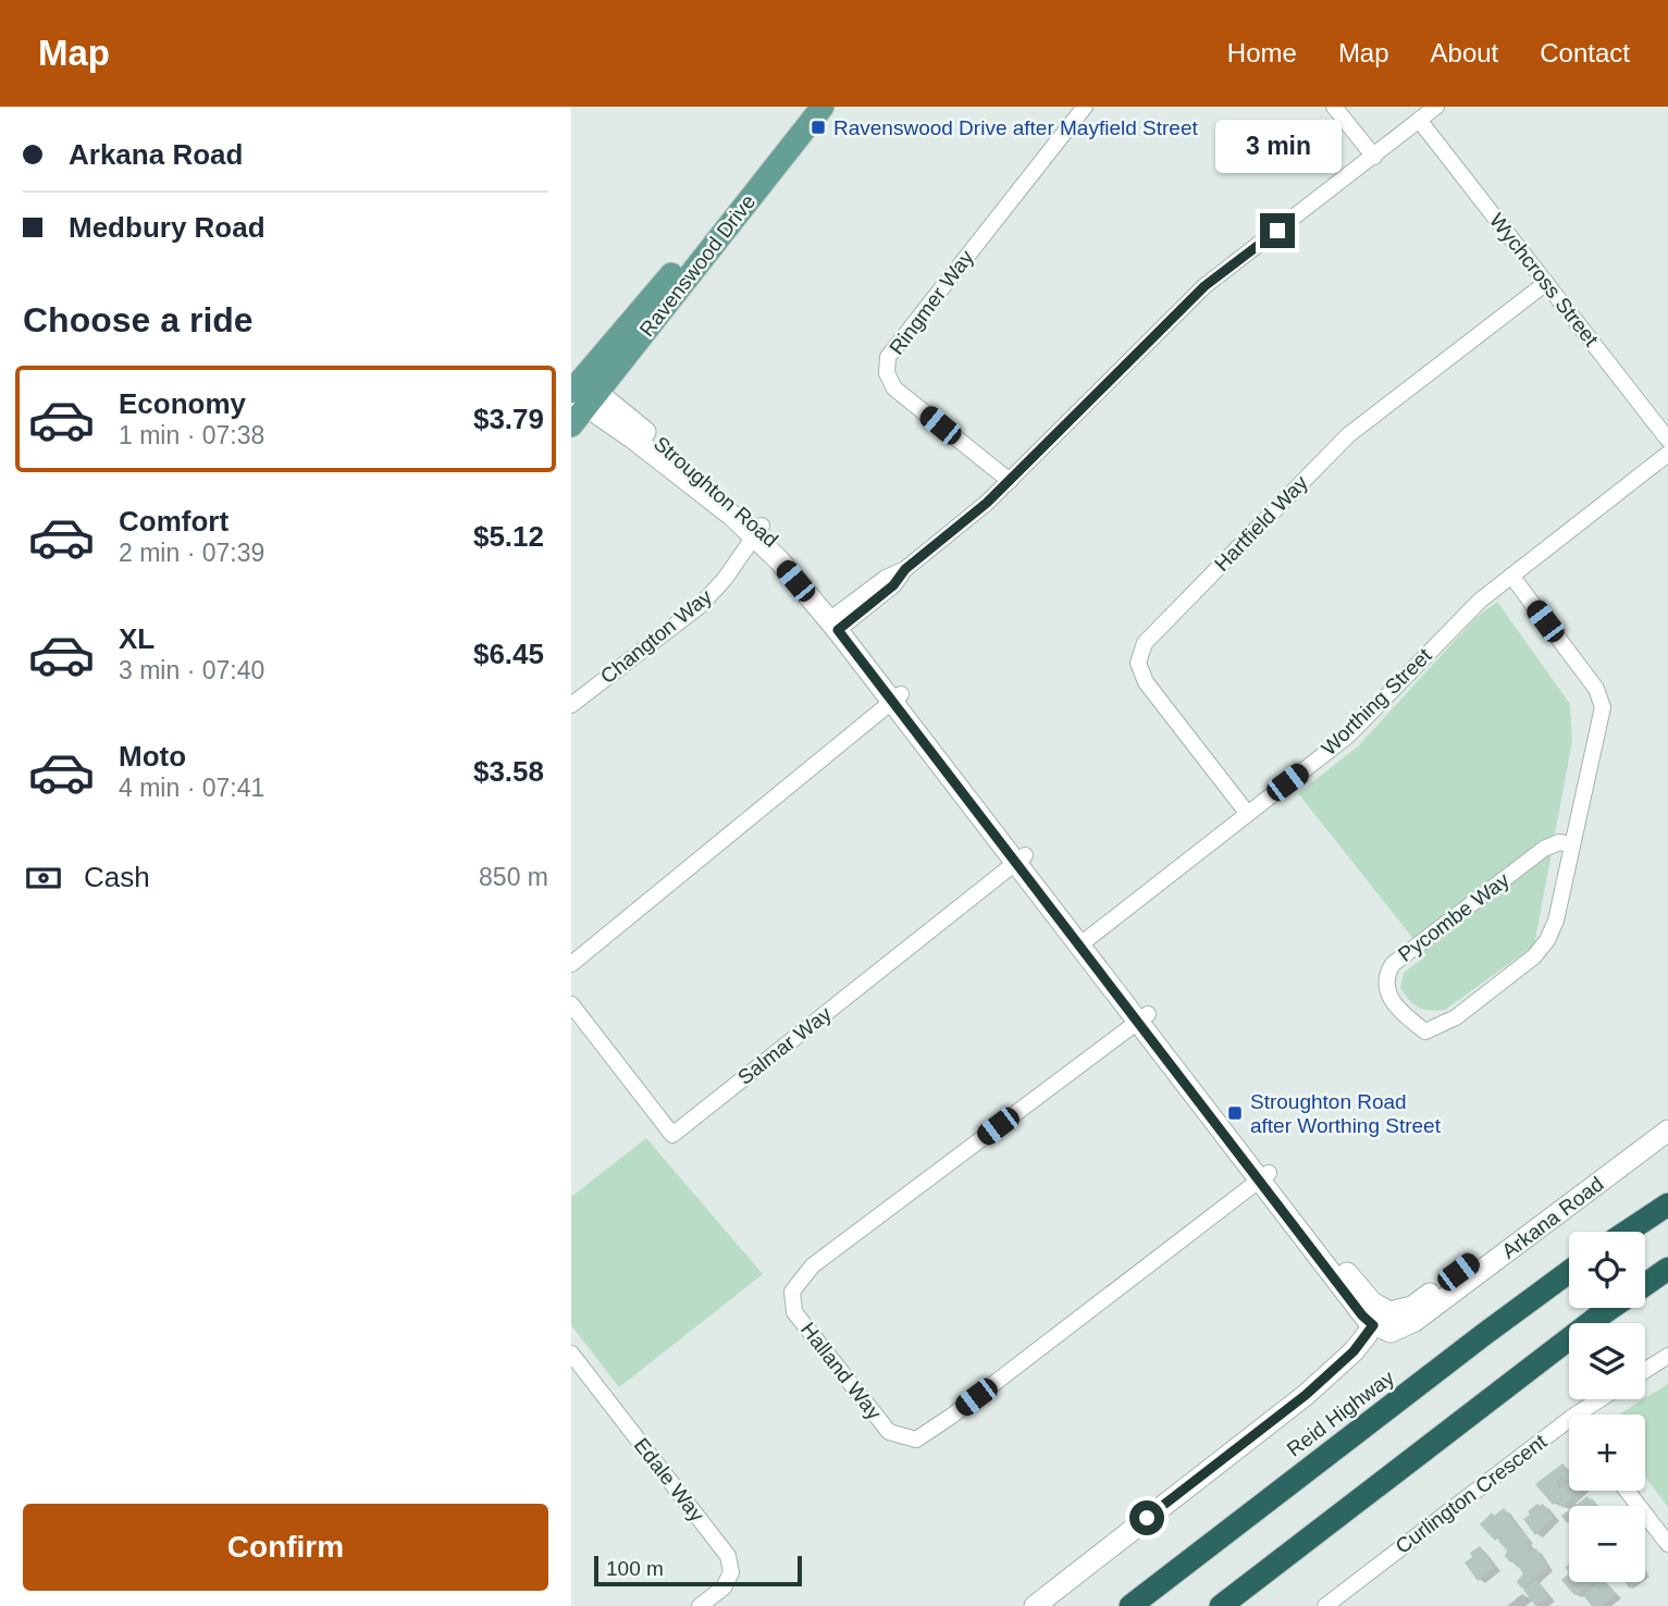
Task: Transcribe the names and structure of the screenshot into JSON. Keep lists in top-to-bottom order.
{
  "streets": {
    "highway": ["Reid Highway"],
    "main road": ["Ravenswood Drive"],
    "street": [
      "Wychcross Street",
      "Ringmer Way",
      "Stroughton Road",
      "Hartfield Way",
      "Changton Way",
      "Worthing Street",
      "Pycombe Way",
      "Salmar Way",
      "Arkana Road",
      "Halland Way",
      "Edale Way",
      "Curlington Crescent"
    ]
  },
  "crossings": [
    ["Ravenswood Drive", "Stroughton Road"],
    ["Wychcross Street", "Hartfield Way"],
    ["Stroughton Road", "Changton Way"],
    ["Stroughton Road", "Worthing Street"],
    ["Stroughton Road", "Salmar Way"],
    ["Stroughton Road", "Arkana Road"],
    ["Stroughton Road", "Halland Way"],
    ["Hartfield Way", "Worthing Street"],
    ["Worthing Street", "Pycombe Way"]
  ],
  "places": {
    "transit": ["Ravenswood Drive after Mayfield Street", "Stroughton Road after Worthing Street"]
  },
  "scale_bar": "100 m",
  "page": {
    "header": "Map",
    "nav": [
      "Home",
      "Map",
      "About",
      "Contact"
    ],
    "banner": ["Arkana Road", "Medbury Road"],
    "bubble": "3 min",
    "heading": "Choose a ride",
    "list": [
      {
        "name": "Economy",
        "note": "1 min · 07:38",
        "value": "$3.79"
      },
      {
        "name": "Comfort",
        "note": "2 min · 07:39",
        "value": "$5.12"
      },
      {
        "name": "XL",
        "note": "3 min · 07:40",
        "value": "$6.45"
      },
      {
        "name": "Moto",
        "note": "4 min · 07:41",
        "value": "$3.58"
      }
    ],
    "pay": ["Cash", "850 m"],
    "map_buttons": ["+", "−"],
    "buttons": "Confirm",
    "scale": "100 m"
  }
}
